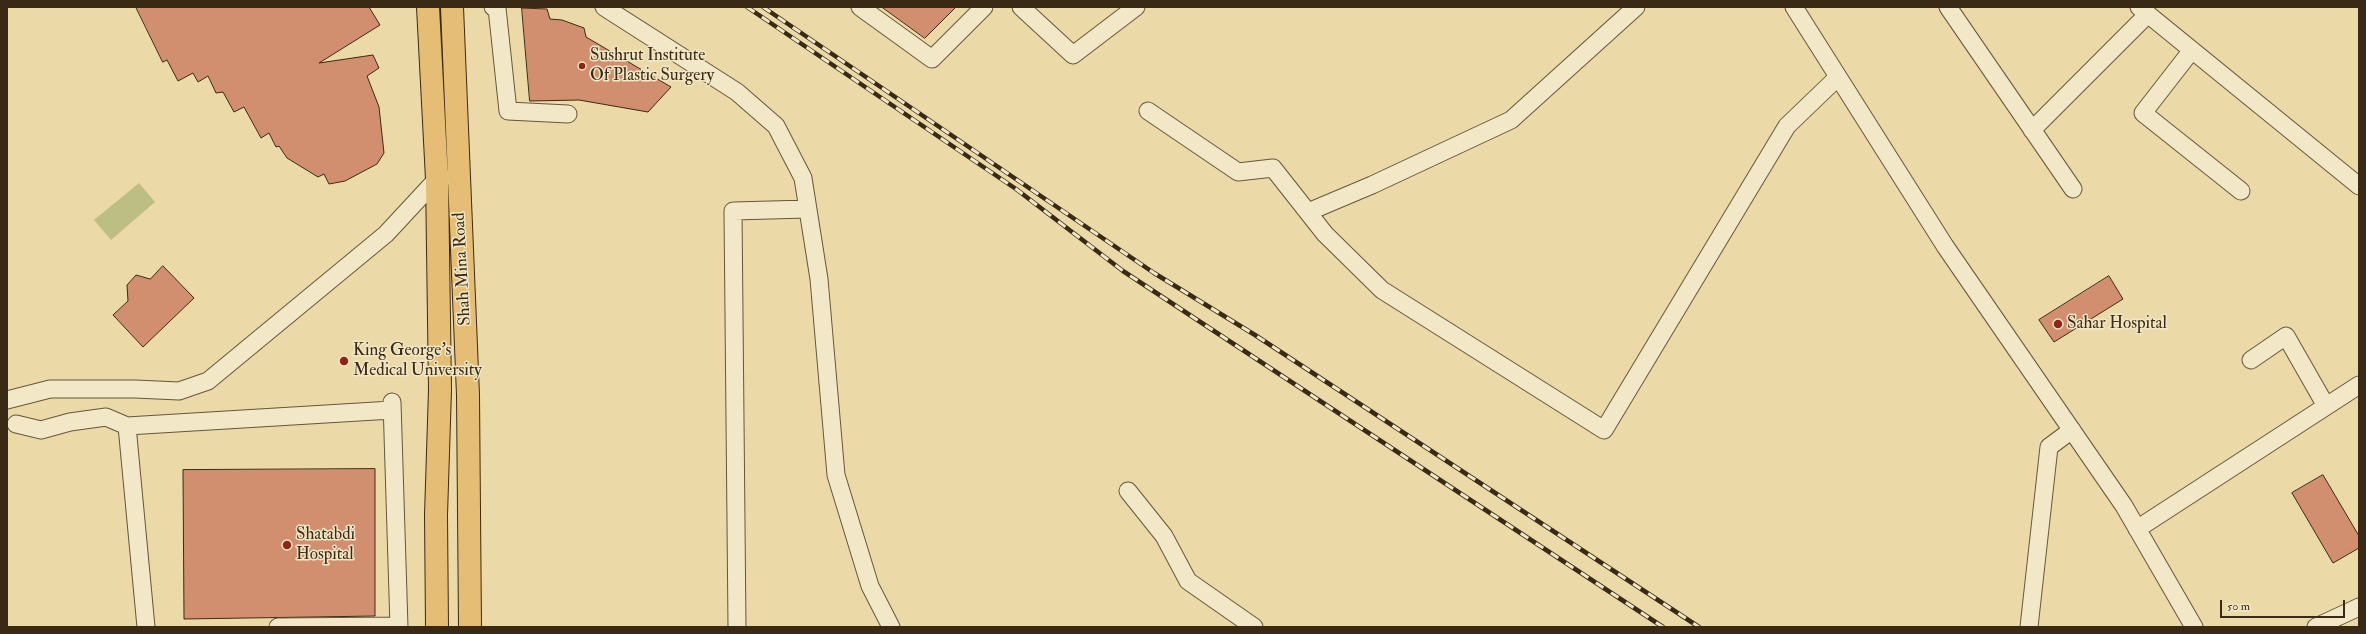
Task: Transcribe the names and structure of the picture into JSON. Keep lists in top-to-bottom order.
{
  "streets": {
    "main road": ["Shah Mina Road"]
  },
  "places": [
    "Sushrut Institute Of Plastic Surgery",
    "Sahar Hospital",
    "King George's Medical University",
    "Shatabdi Hospital"
  ],
  "scale_bar": "50 m"
}
